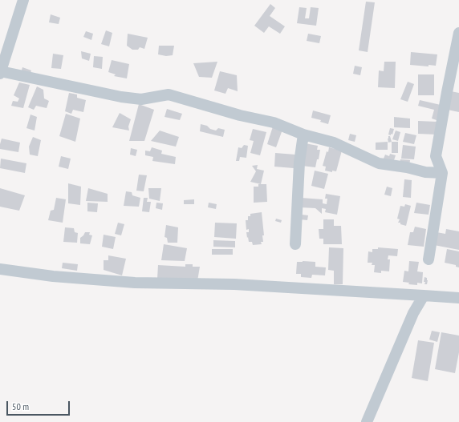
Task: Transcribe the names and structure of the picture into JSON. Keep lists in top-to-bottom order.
{
  "scale_bar": "50 m"
}
